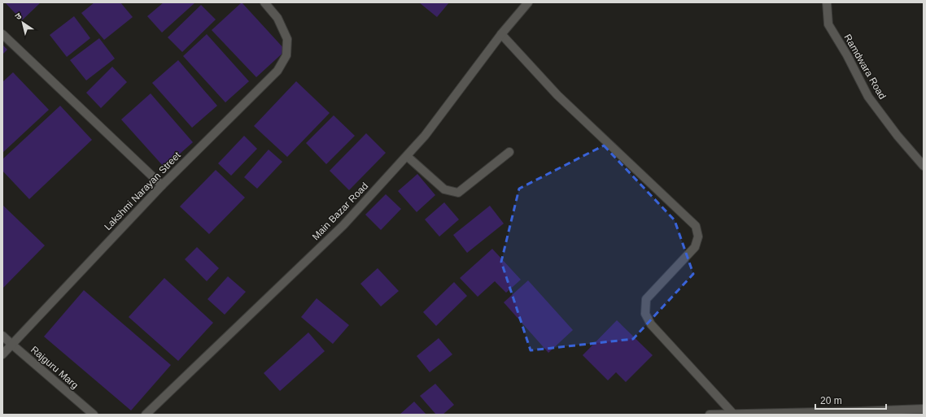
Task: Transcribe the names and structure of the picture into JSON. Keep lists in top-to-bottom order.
{
  "streets": {
    "street": [
      "Ramdwara Road",
      "Lakshmi Narayan Street",
      "Main Bazar Road",
      "Rajguru Marg"
    ]
  },
  "crossings": [
    ["Lakshmi Narayan Street", "Rajguru Marg"]
  ],
  "scale_bar": "20 m",
  "north": "top left"
}
